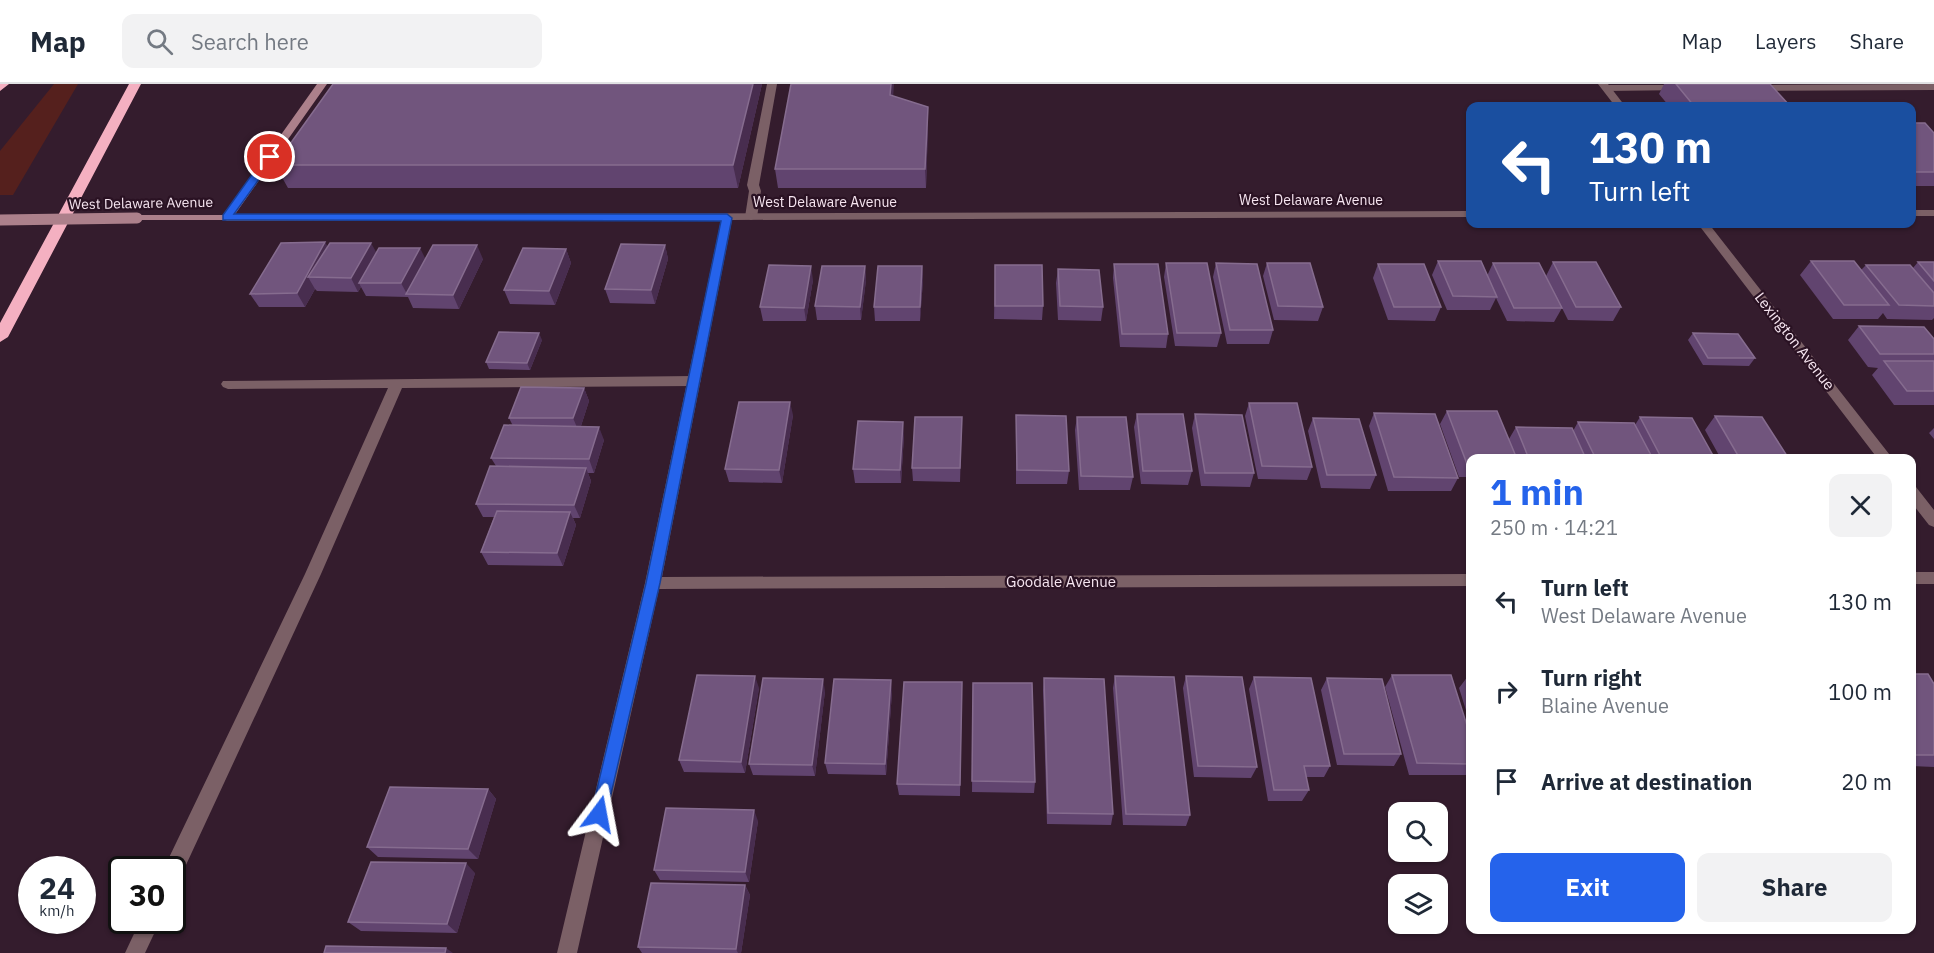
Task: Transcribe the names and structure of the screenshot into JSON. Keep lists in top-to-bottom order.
{
  "streets": {
    "street": ["West Delaware Avenue", "Lexington Avenue", "Goodale Avenue"]
  },
  "page": {
    "header": "Map",
    "search": "Search here",
    "nav": ["Map", "Layers", "Share"],
    "turn": ["130 m", "Turn left"],
    "heading": ["1 min", "250 m · 14:21"],
    "list": [
      {
        "name": "Turn left",
        "note": "West Delaware Avenue",
        "value": "130 m"
      },
      {
        "name": "Turn right",
        "note": "Blaine Avenue",
        "value": "100 m"
      },
      {
        "name": "Arrive at destination",
        "value": "20 m"
      }
    ],
    "buttons": ["Exit", "Share"],
    "speed": "24 km/h",
    "limit": "30"
  }
}
